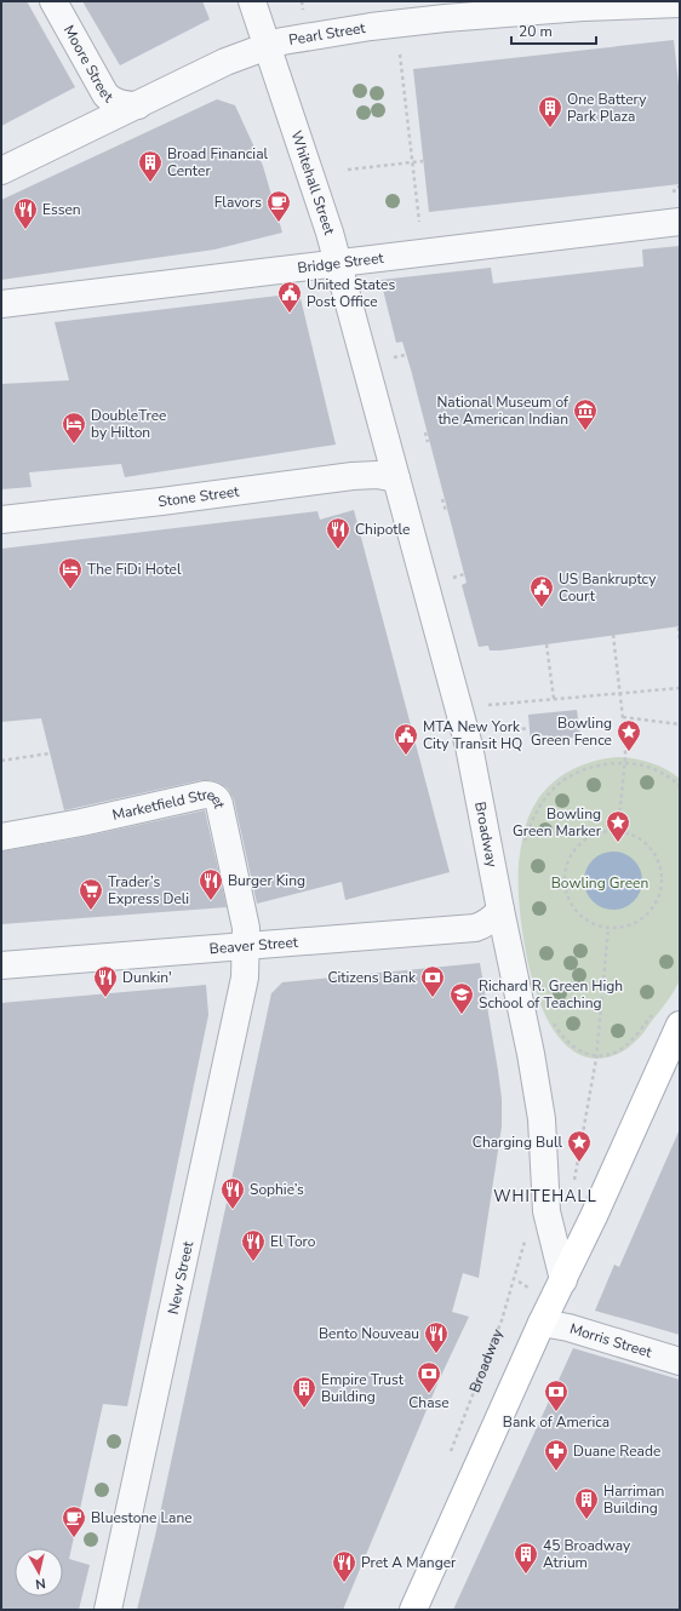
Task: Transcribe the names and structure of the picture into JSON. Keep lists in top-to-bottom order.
{
  "streets": {
    "street": [
      "Pearl Street",
      "Moore Street",
      "Whitehall Street",
      "Bridge Street",
      "Stone Street",
      "Marketfield Street",
      "Broadway",
      "Beaver Street",
      "New Street",
      "Morris Street"
    ]
  },
  "crossings": [
    ["Pearl Street", "Moore Street"],
    ["Pearl Street", "Whitehall Street"],
    ["Whitehall Street", "Bridge Street"],
    ["Whitehall Street", "Stone Street"],
    ["Whitehall Street", "Broadway"],
    ["Stone Street", "Broadway"],
    ["Marketfield Street", "Beaver Street"],
    ["Marketfield Street", "New Street"],
    ["Broadway", "Beaver Street"],
    ["Beaver Street", "New Street"]
  ],
  "districts": ["WHITEHALL"],
  "parks": ["Bowling Green"],
  "places": {
    "building": [
      "One Battery Park Plaza",
      "Broad Financial Center",
      "Empire Trust Building",
      "Harriman Building",
      "45 Broadway Atrium"
    ],
    "cafe": ["Flavors", "Bluestone Lane"],
    "restaurant": [
      "Essen",
      "Chipotle",
      "Burger King",
      "Dunkin'",
      "Sophie’s",
      "El Toro",
      "Bento Nouveau",
      "Pret A Manger"
    ],
    "public building": ["United States Post Office", "US Bankruptcy Court", "MTA New York City Transit HQ"],
    "museum": ["National Museum of the American Indian"],
    "hotel": ["DoubleTree by Hilton", "The FiDi Hotel"],
    "place": ["Bowling Green Fence", "Bowling Green Marker", "Charging Bull"],
    "supermarket": ["Trader’s Express Deli"],
    "bank": ["Citizens Bank", "Chase", "Bank of America"],
    "school or university": ["Richard R. Green High School of Teaching"],
    "pharmacy": ["Duane Reade"]
  },
  "scale_bar": "20 m",
  "north": "bottom"
}
